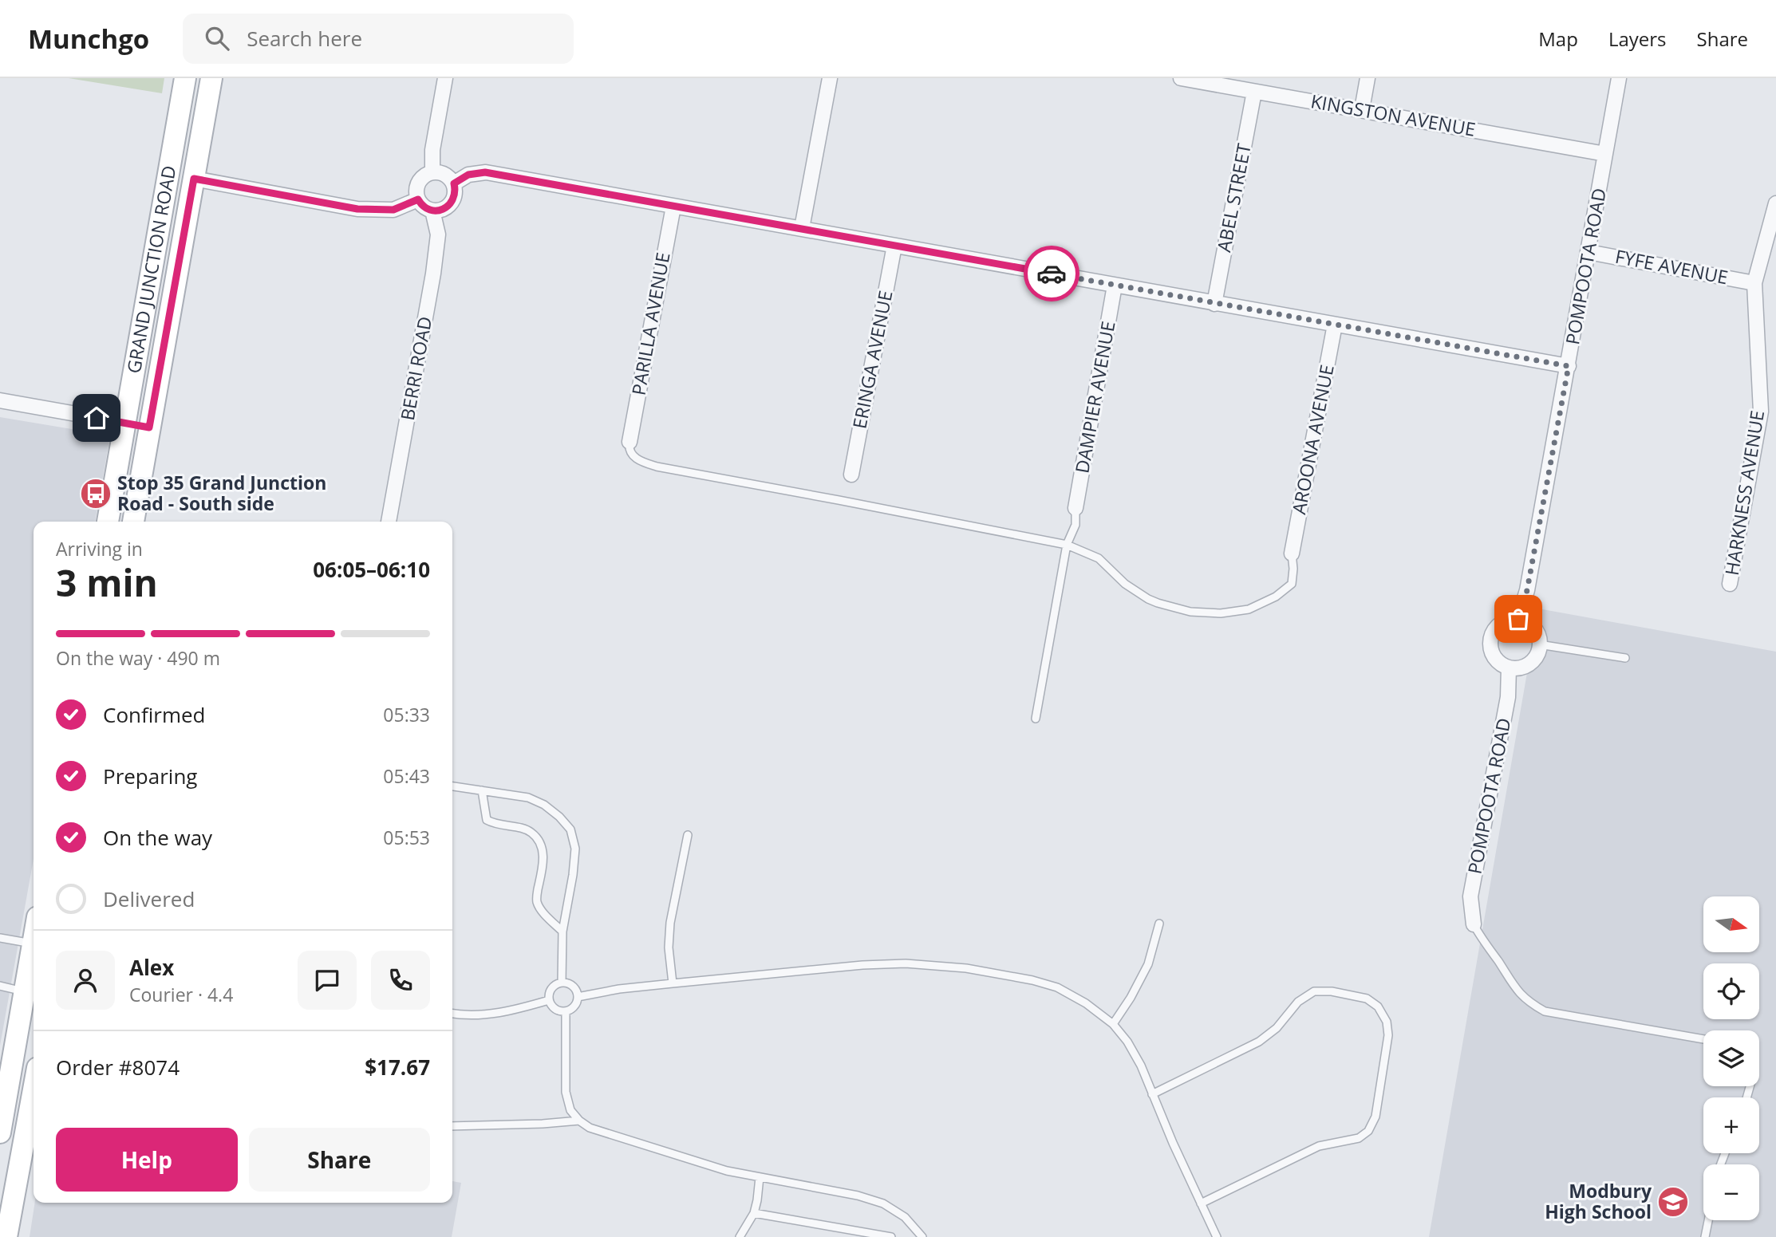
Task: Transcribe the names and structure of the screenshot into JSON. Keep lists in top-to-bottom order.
{
  "streets": {
    "main road": ["GRAND JUNCTION ROAD"],
    "street": [
      "KINGSTON AVENUE",
      "ABEL STREET",
      "POMPOOTA ROAD",
      "FYFE AVENUE",
      "PARILLA AVENUE",
      "ERINGA AVENUE",
      "BERRI ROAD",
      "DAMPIER AVENUE",
      "AROONA AVENUE",
      "HARKNESS AVENUE"
    ]
  },
  "crossings": [
    ["KINGSTON AVENUE", "ABEL STREET"],
    ["KINGSTON AVENUE", "POMPOOTA ROAD"],
    ["POMPOOTA ROAD", "FYFE AVENUE"],
    ["FYFE AVENUE", "HARKNESS AVENUE"]
  ],
  "places": {
    "bus stop": ["Stop 35 Grand Junction Road - South side"],
    "school or university": ["Modbury High School"]
  },
  "north": "right",
  "page": {
    "header": "Munchgo",
    "search": "Search here",
    "nav": ["Map", "Layers", "Share"],
    "heading": ["3 min", "Arriving in", "06:05–06:10"],
    "panel": [
      "Alex",
      "Courier · 4.4",
      "Order #8074",
      "$17.67"
    ],
    "bar": "On the way · 490 m",
    "list": [
      ["Confirmed", "05:33"],
      ["Preparing", "05:43"],
      ["On the way", "05:53"],
      "Delivered"
    ],
    "map_buttons": ["+", "−"],
    "buttons": ["Help", "Share"]
  }
}
